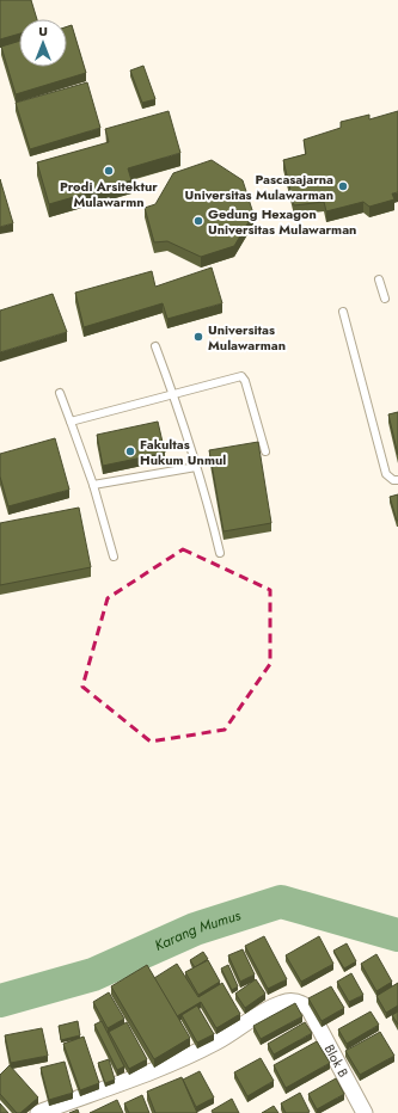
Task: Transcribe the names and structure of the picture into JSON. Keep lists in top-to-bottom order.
{
  "streets": {
    "street": ["Blok B"]
  },
  "water": ["Karang Mumus"],
  "places": [
    "Prodi Arsitektur Mulawarmn",
    "Pascasajarna Universitas Mulawarman",
    "Gedung Hexagon Universitas Mulawarman",
    "Universitas Mulawarman",
    "Fakultas Hukum Unmul"
  ],
  "north": "top"
}
